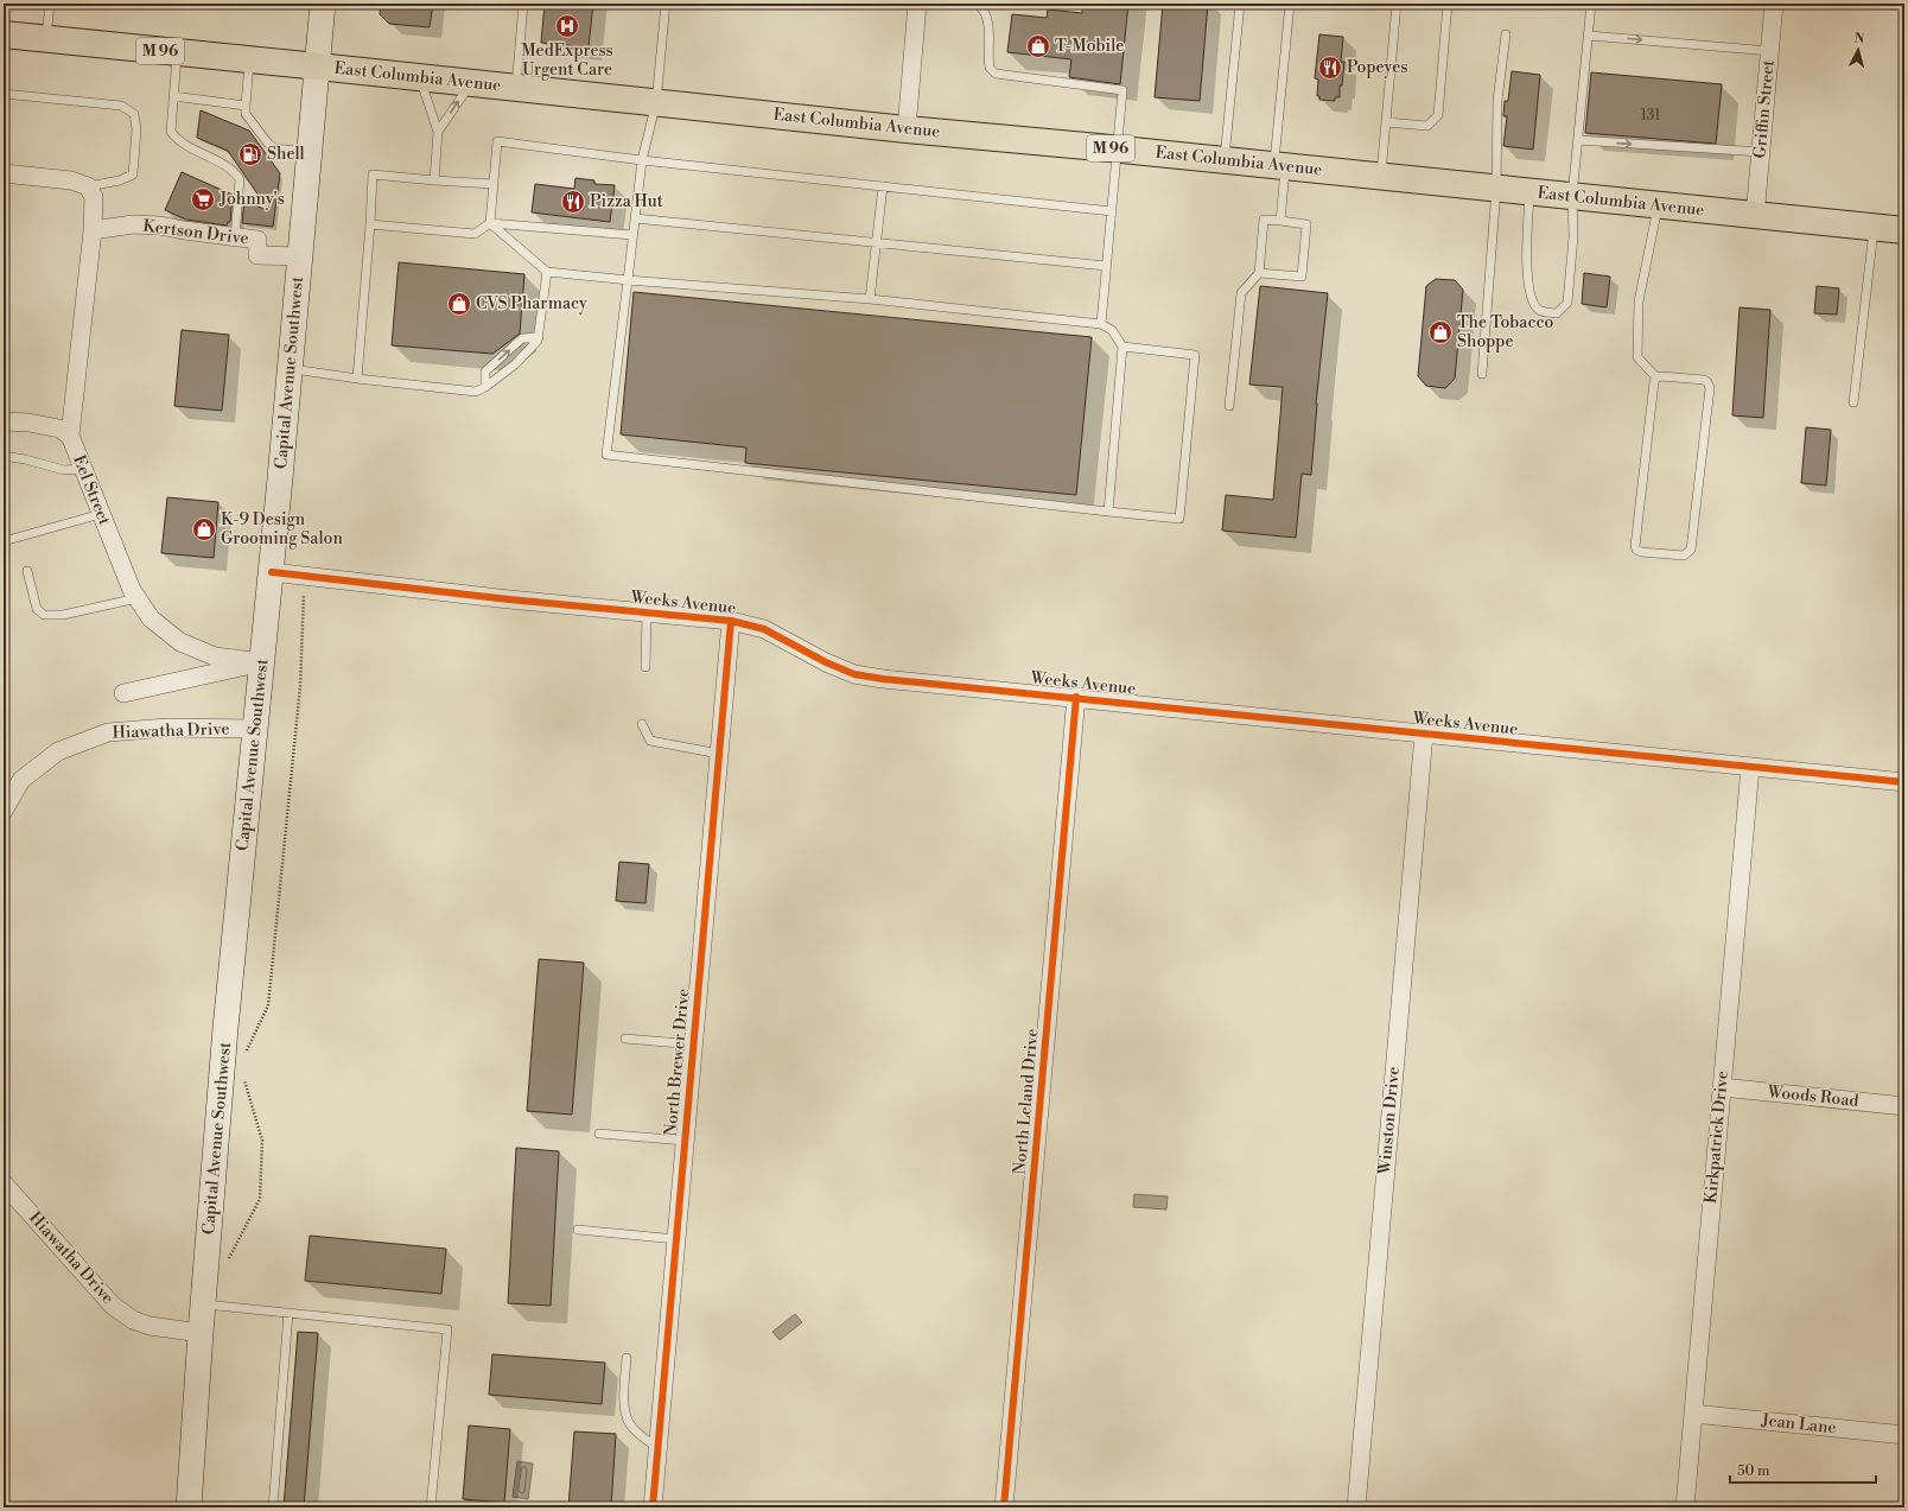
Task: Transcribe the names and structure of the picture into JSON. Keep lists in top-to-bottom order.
{
  "streets": {
    "main road": ["M 96", "East Columbia Avenue", "Capital Avenue Southwest"],
    "street": [
      "Griffin Street",
      "Kertson Drive",
      "Eel Street",
      "Weeks Avenue",
      "Hiawatha Drive",
      "North Brewer Drive",
      "Woods Road",
      "North Leland Drive",
      "Winston Drive",
      "Kirkpatrick Drive",
      "Jean Lane"
    ]
  },
  "crossings": [
    ["M 96", "East Columbia Avenue"],
    ["M 96", "Capital Avenue Southwest"],
    ["East Columbia Avenue", "Griffin Street"],
    ["East Columbia Avenue", "Capital Avenue Southwest"],
    ["Kertson Drive", "Capital Avenue Southwest"],
    ["Kertson Drive", "Eel Street"],
    ["Capital Avenue Southwest", "Eel Street"],
    ["Capital Avenue Southwest", "Weeks Avenue"],
    ["Capital Avenue Southwest", "Hiawatha Drive"],
    ["Weeks Avenue", "North Brewer Drive"],
    ["Weeks Avenue", "North Leland Drive"],
    ["Weeks Avenue", "Winston Drive"],
    ["Weeks Avenue", "Kirkpatrick Drive"],
    ["Woods Road", "Kirkpatrick Drive"],
    ["Kirkpatrick Drive", "Jean Lane"]
  ],
  "places": {
    "hospital": ["MedExpress Urgent Care"],
    "shop": [
      "T-Mobile",
      "CVS Pharmacy",
      "The Tobacco Shoppe",
      "K-9 Design Grooming Salon"
    ],
    "restaurant": ["Popeyes", "Pizza Hut"],
    "fuel station": ["Shell"],
    "supermarket": ["Johnny's"]
  },
  "house_numbers": ["131"],
  "scale_bar": "50 m",
  "north": "top"
}
